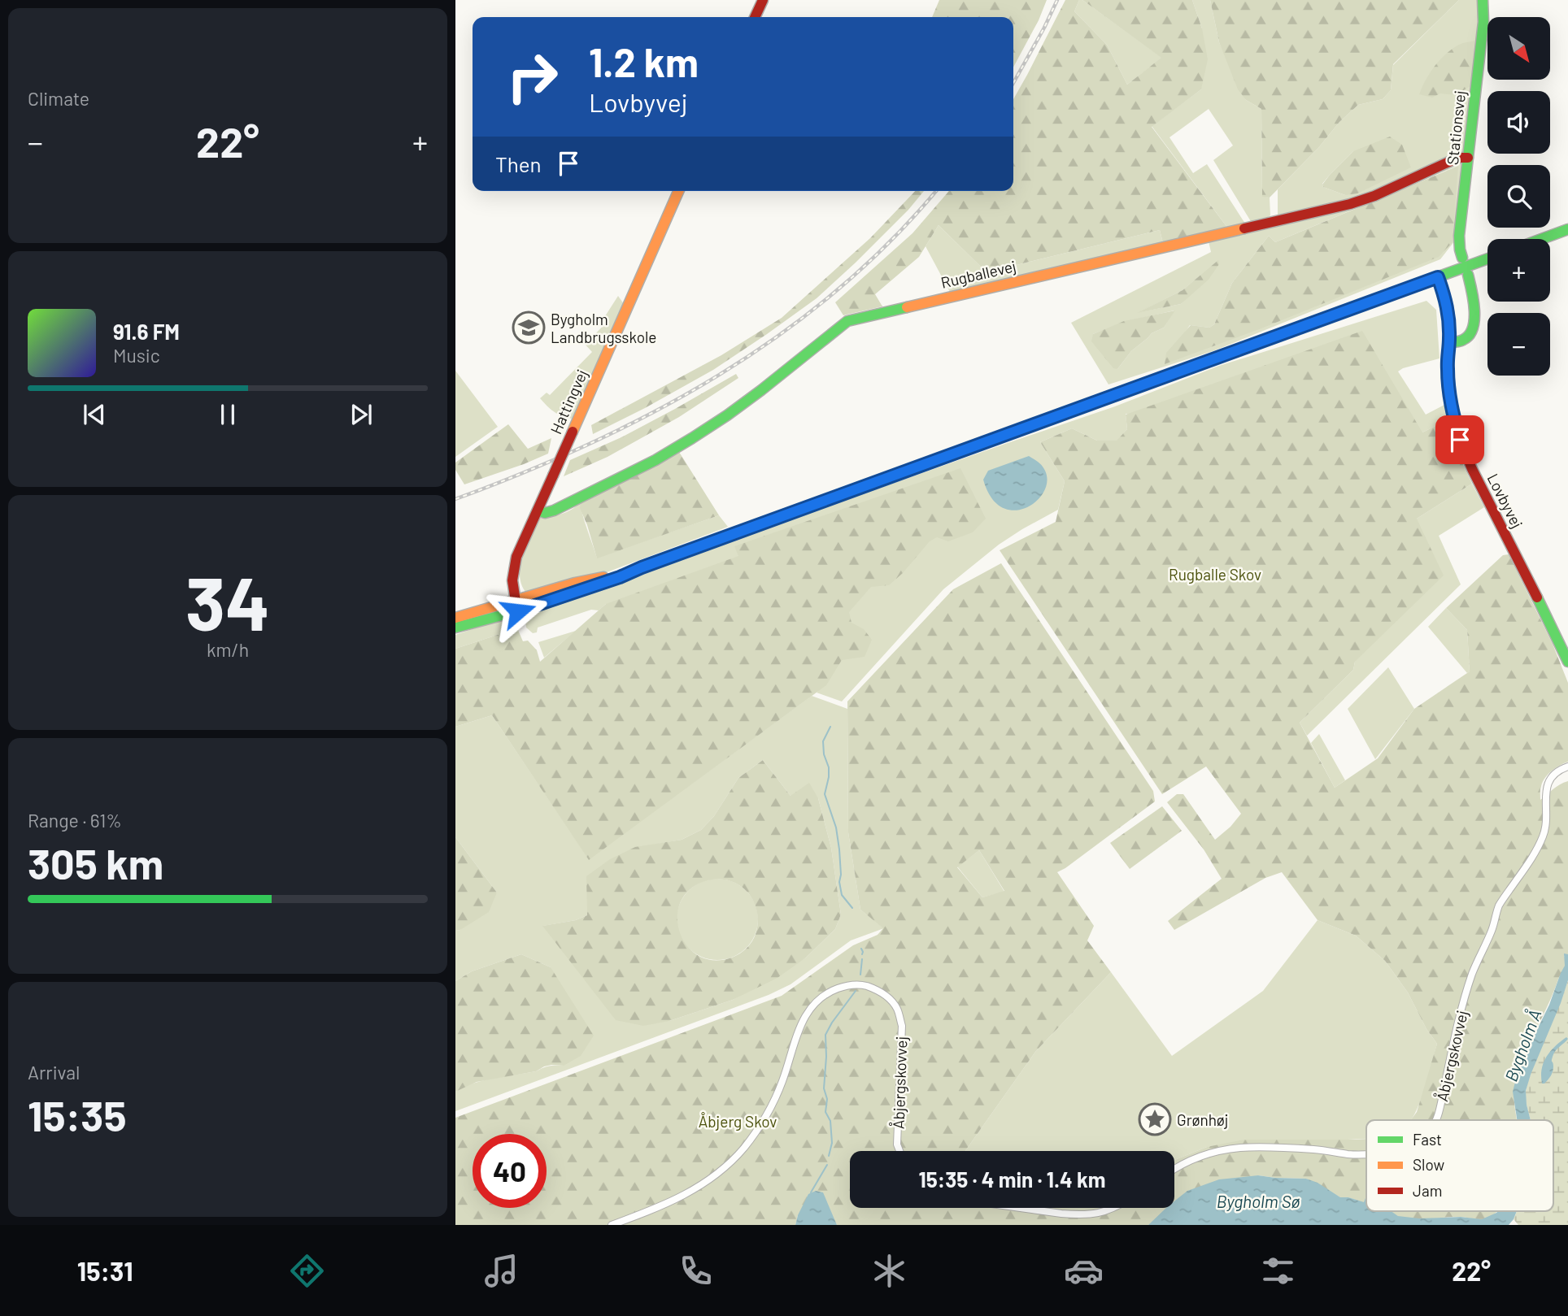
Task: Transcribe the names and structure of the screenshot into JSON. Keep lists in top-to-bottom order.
{
  "streets": {
    "street": [
      "Stationsvej",
      "Rugballevej",
      "Hattingvej",
      "Lovbyvej",
      "Åbjergskovvej"
    ]
  },
  "crossings": [
    ["Stationsvej", "Rugballevej"],
    ["Rugballevej", "Hattingvej"]
  ],
  "water": ["Bygholm Å", "Bygholm Sø"],
  "parks": ["Rugballe Skov", "Åbjerg Skov"],
  "places": {
    "school or university": ["Bygholm Landbrugsskole"],
    "place": ["Grønhøj"]
  },
  "legend": ["Fast", "Slow", "Jam"],
  "north": "bottom right",
  "page": {
    "tile": [
      "Climate",
      ["34", "km/h"],
      ["Range · 61%", "305 km"],
      ["Arrival", "15:35"]
    ],
    "map_buttons": ["+", "−"],
    "turn": ["1.2 km", "Lovbyvej"],
    "heat": ["−", "22°", "+"],
    "then": "Then",
    "song": ["91.6 FM", "Music"],
    "limit": "40",
    "trip": "15:35 · 4 min · 1.4 km",
    "tabs": ["15:31", "22°"]
  }
}
